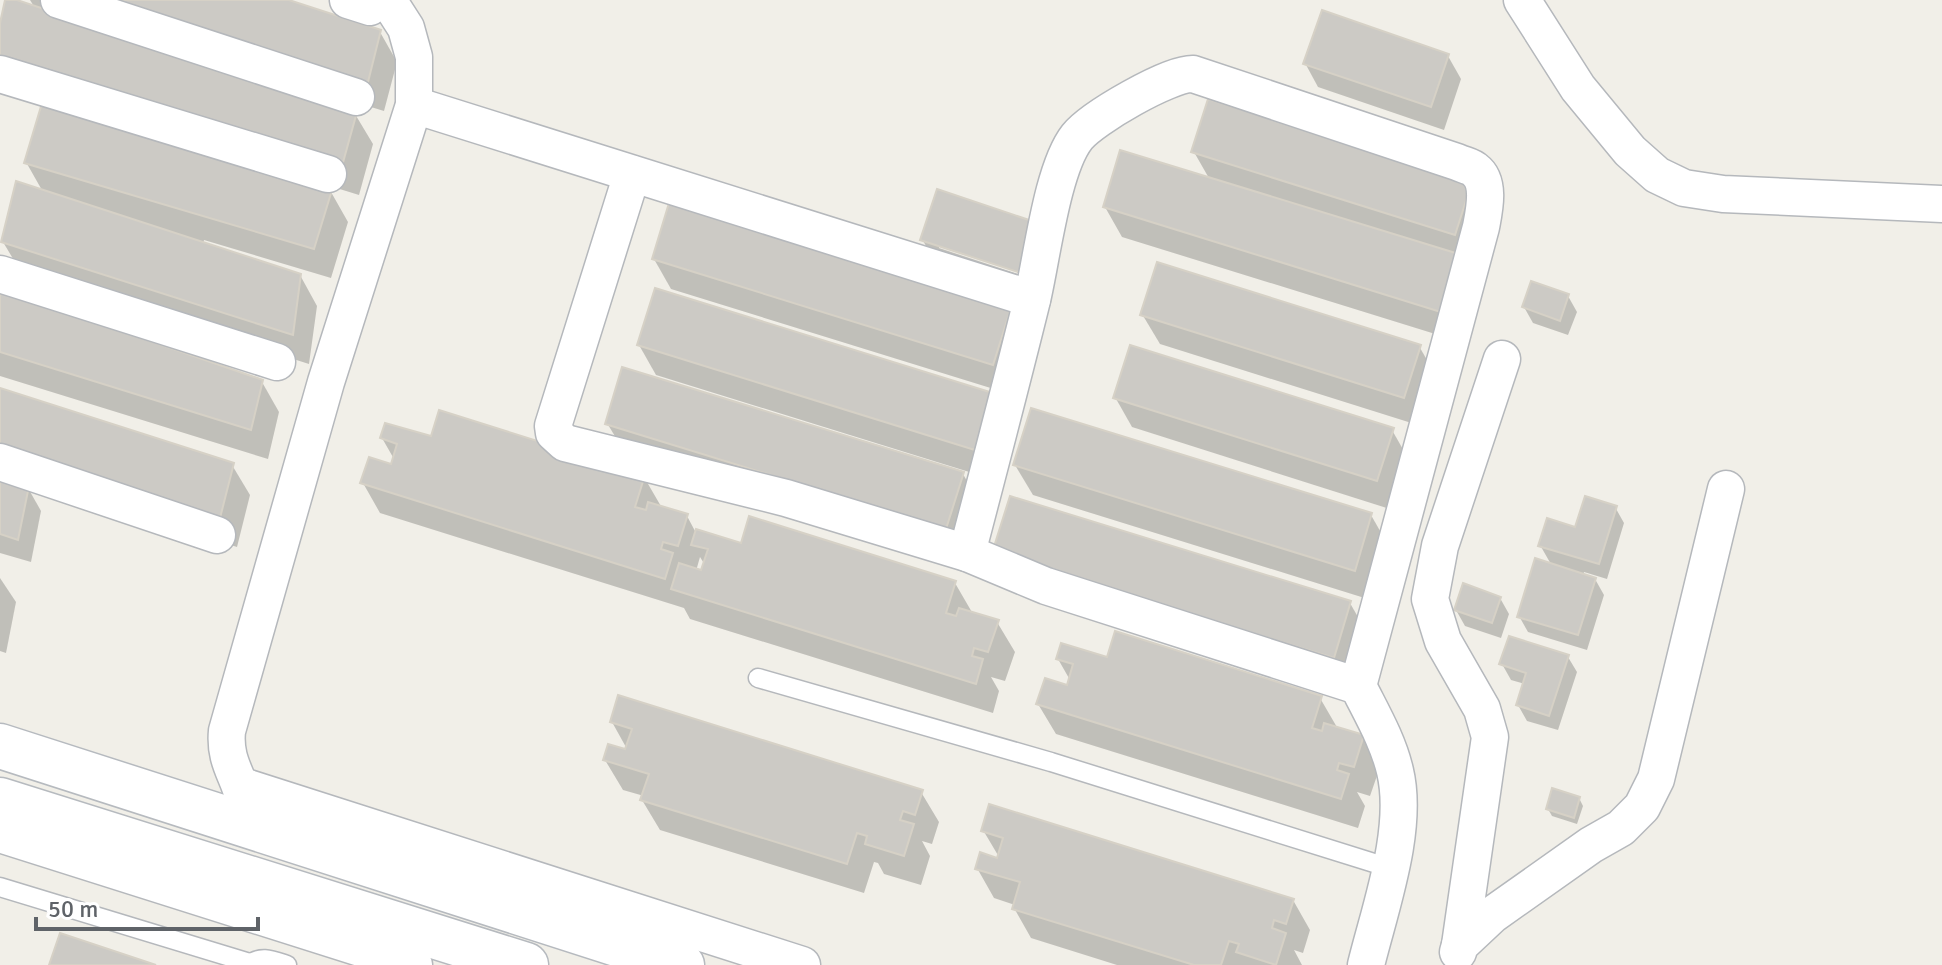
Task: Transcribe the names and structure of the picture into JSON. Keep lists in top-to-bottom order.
{
  "scale_bar": "50 m"
}
